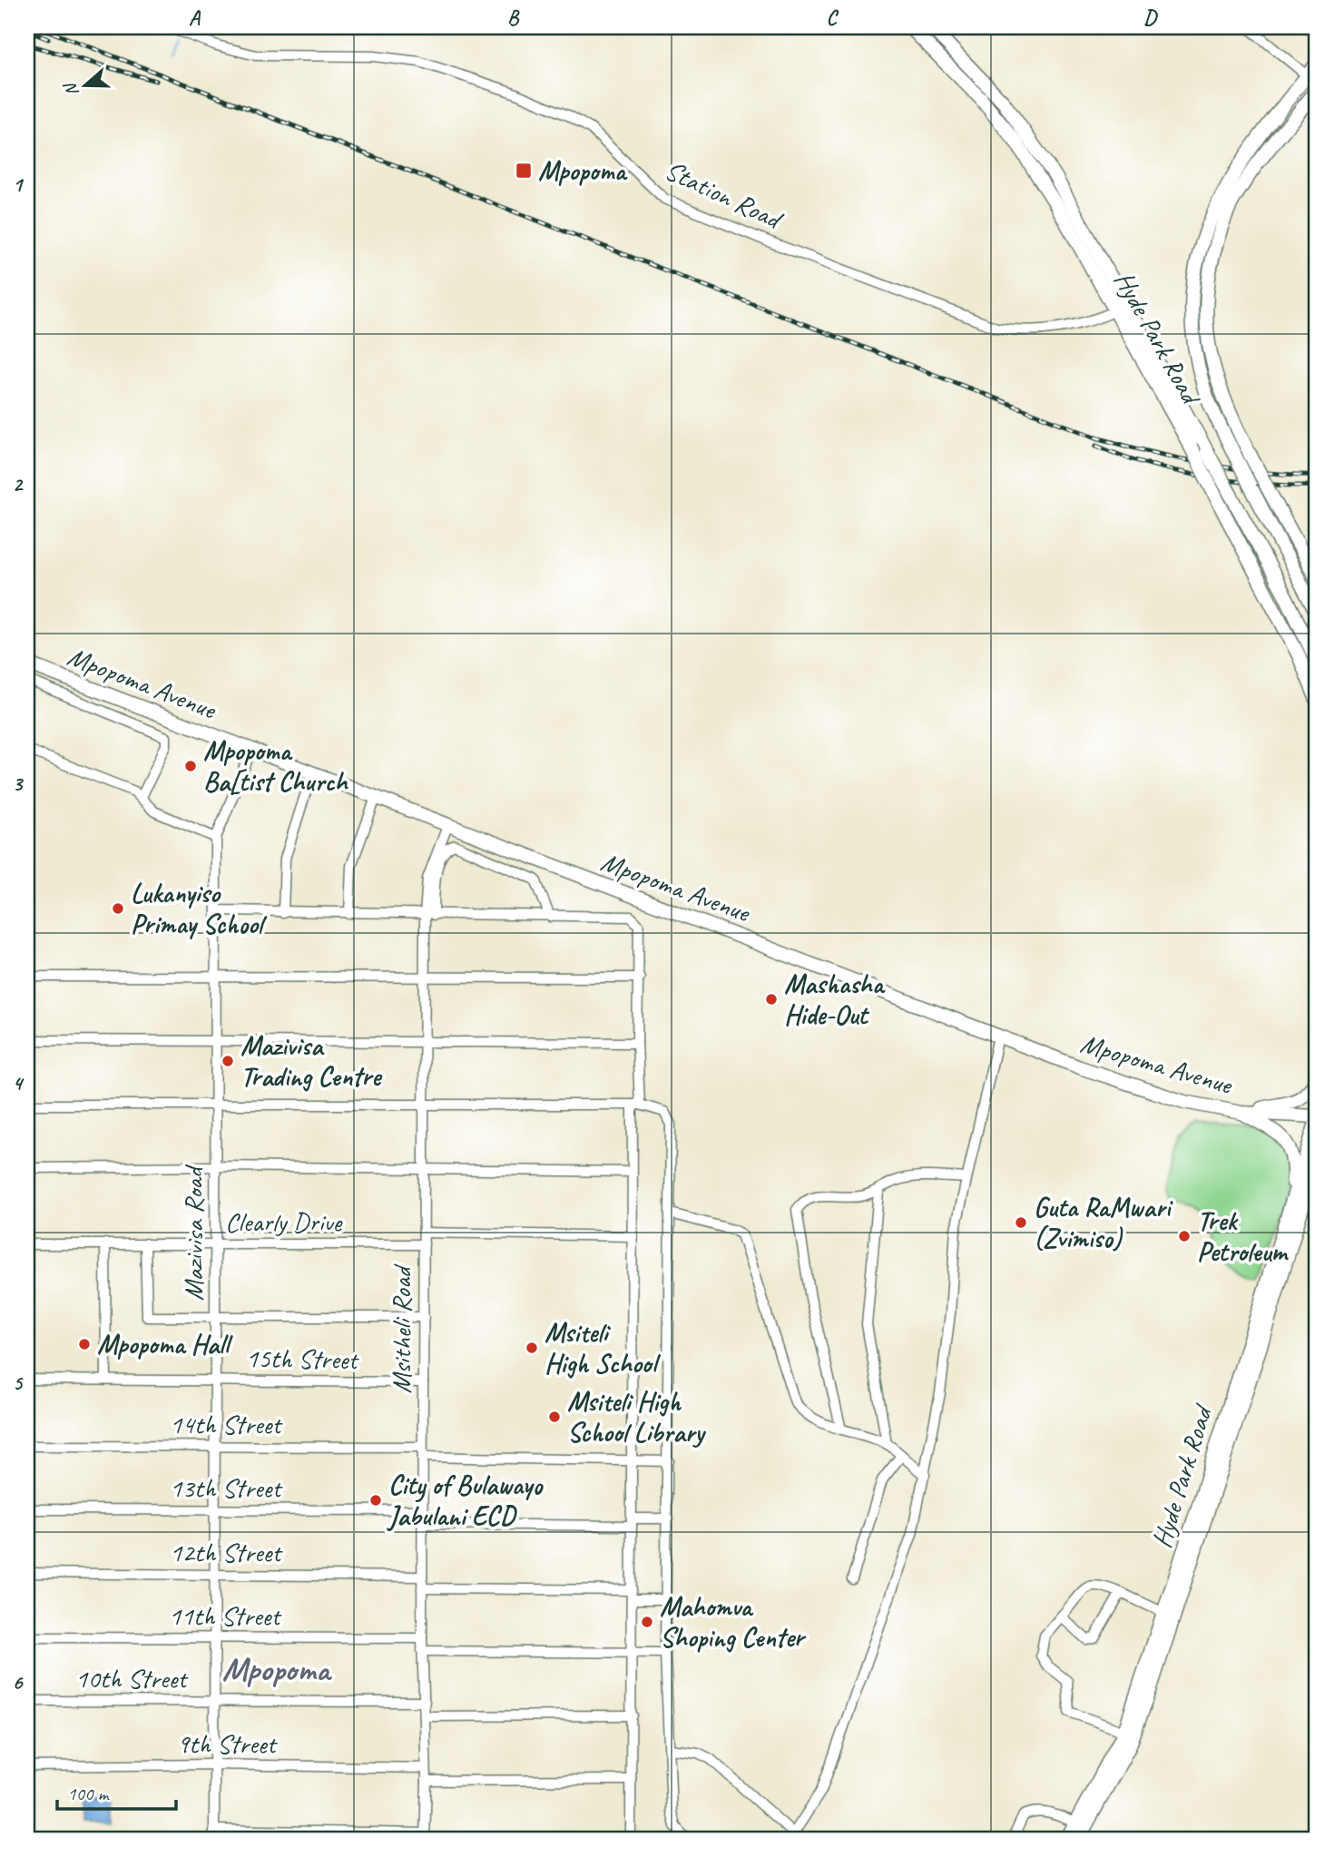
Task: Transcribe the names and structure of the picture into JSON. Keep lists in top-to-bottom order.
{
  "streets": {
    "street": [
      "Station Road",
      "Hyde Park Road",
      "Mpopoma Avenue",
      "Clearly Drive",
      "Mazivisa Road",
      "Msitheli Road",
      "15th Street",
      "14th Street",
      "13th Street",
      "12th Street",
      "11th Street",
      "10th Street",
      "9th Street"
    ]
  },
  "crossings": [
    ["Station Road", "Hyde Park Road"],
    ["Hyde Park Road", "Mpopoma Avenue"],
    ["Mpopoma Avenue", "Mazivisa Road"],
    ["Mpopoma Avenue", "Msitheli Road"],
    ["Clearly Drive", "Mazivisa Road"],
    ["Clearly Drive", "Msitheli Road"],
    ["Mazivisa Road", "15th Street"],
    ["Mazivisa Road", "14th Street"],
    ["Mazivisa Road", "13th Street"],
    ["Mazivisa Road", "12th Street"],
    ["Mazivisa Road", "11th Street"],
    ["Mazivisa Road", "10th Street"],
    ["Mazivisa Road", "9th Street"],
    ["Msitheli Road", "15th Street"],
    ["Msitheli Road", "14th Street"],
    ["Msitheli Road", "13th Street"],
    ["Msitheli Road", "12th Street"],
    ["Msitheli Road", "11th Street"],
    ["Msitheli Road", "10th Street"],
    ["Msitheli Road", "9th Street"]
  ],
  "districts": ["Mpopoma"],
  "places": {
    "transit": ["Mpopoma"],
    "other": [
      "Mpopoma Ba[tist Church",
      "Lukanyiso Primay School",
      "Mashasha Hide-Out",
      "Mazivisa Trading Centre",
      "Guta RaMwari (Zvimiso)",
      "Trek Petroleum",
      "Mpopoma Hall",
      "Msiteli High School",
      "Msiteli High School Library",
      "City of Bulawayo Jabulani ECD",
      "Mahomva Shoping Center"
    ]
  },
  "scale_bar": "100 m",
  "north": "left",
  "grid": {
    "columns": [
      "A",
      "B",
      "C",
      "D"
    ],
    "rows": [
      "1",
      "2",
      "3",
      "4",
      "5",
      "6"
    ]
  }
}
